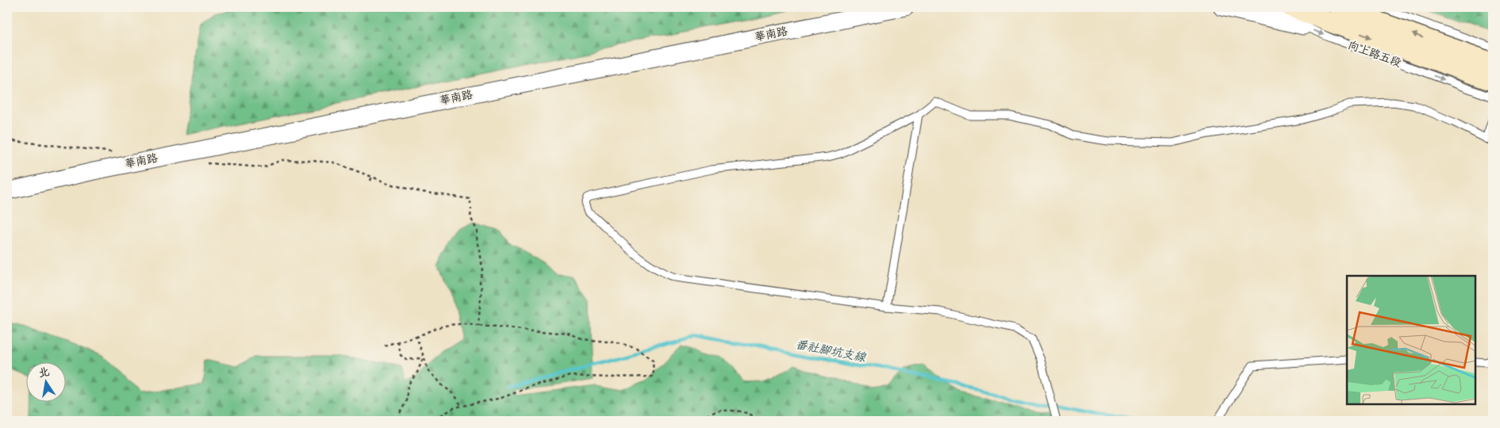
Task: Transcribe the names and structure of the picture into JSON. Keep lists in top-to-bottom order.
{
  "streets": {
    "main road": ["向上路五段"],
    "street": ["華南路"]
  },
  "water": ["番社腳坑支線"],
  "north": "top"
}
